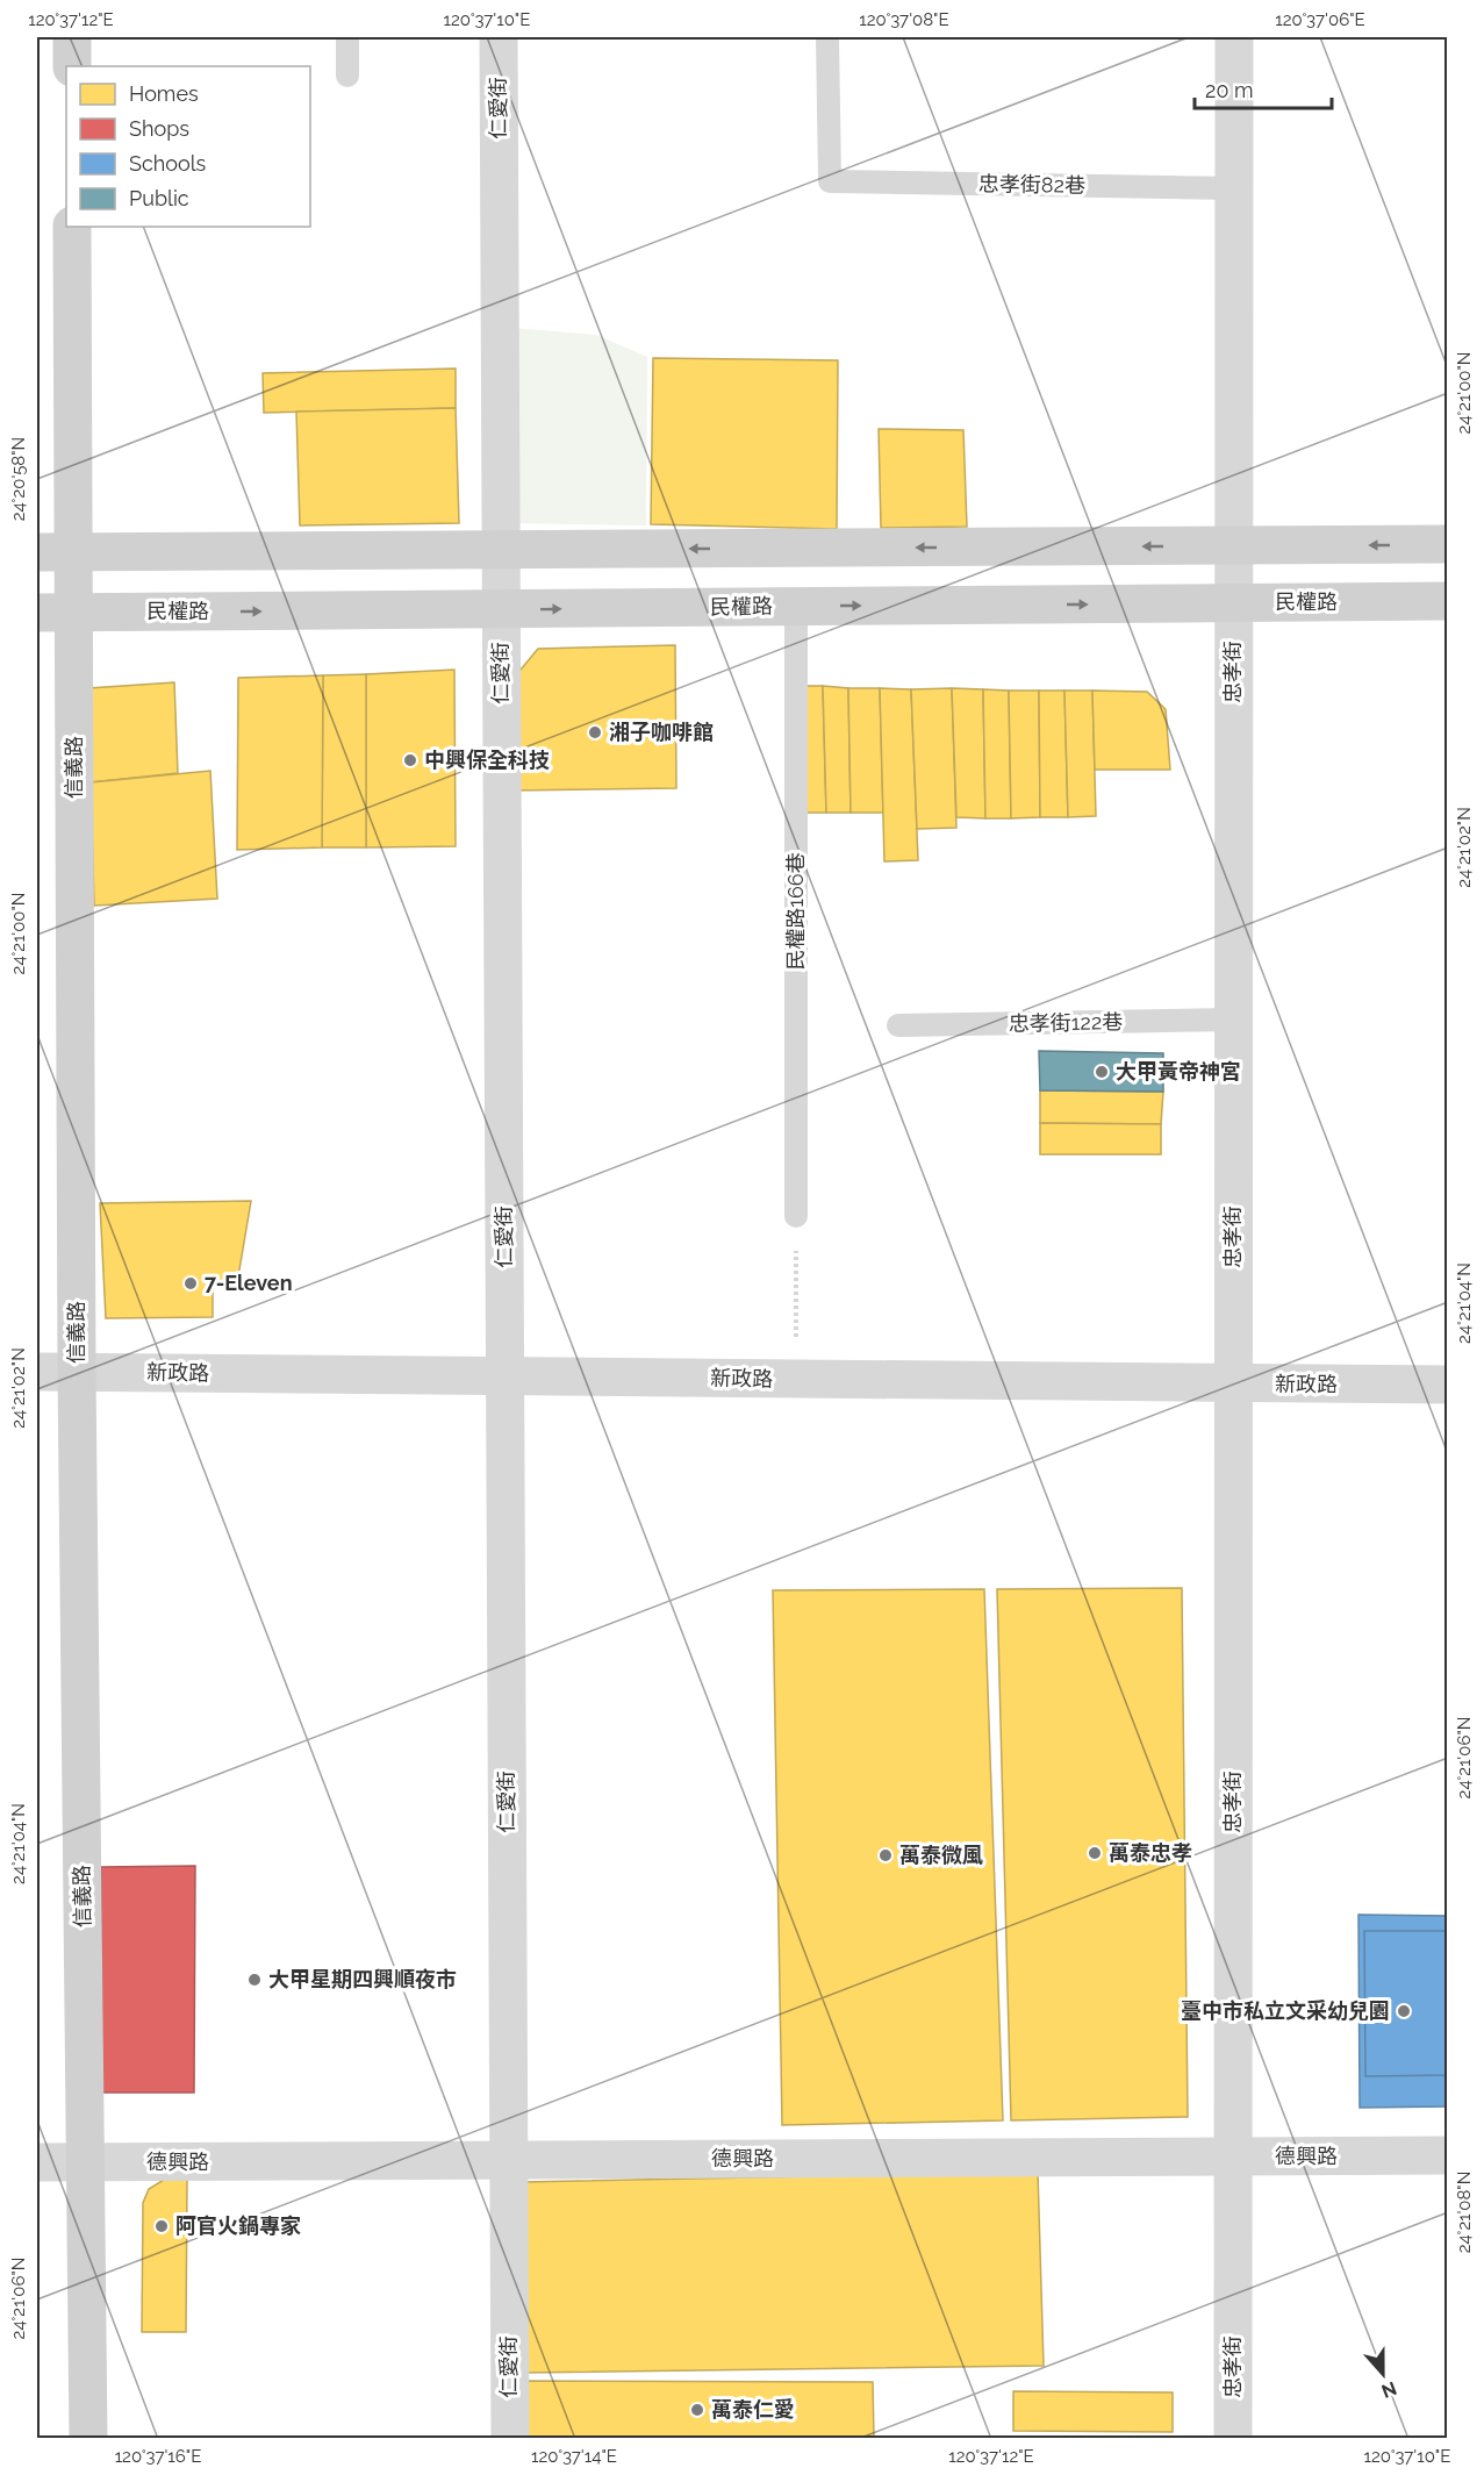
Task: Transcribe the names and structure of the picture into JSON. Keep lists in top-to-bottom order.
{
  "streets": {
    "street": [
      "仁愛街",
      "民權路",
      "忠孝街",
      "信義路",
      "新政路",
      "德興路"
    ],
    "lane": ["忠孝街82巷", "民權路166巷", "忠孝街122巷"]
  },
  "crossings": [
    ["仁愛街", "民權路"],
    ["仁愛街", "新政路"],
    ["仁愛街", "德興路"],
    ["忠孝街82巷", "忠孝街"],
    ["民權路", "忠孝街"],
    ["民權路", "信義路"],
    ["民權路", "民權路166巷"],
    ["忠孝街", "忠孝街122巷"],
    ["忠孝街", "新政路"],
    ["忠孝街", "德興路"],
    ["信義路", "新政路"],
    ["信義路", "德興路"]
  ],
  "places": [
    "湘子咖啡館",
    "中興保全科技",
    "大甲黃帝神宮",
    "7-Eleven",
    "萬泰忠孝",
    "萬泰微風",
    "大甲星期四興順夜市",
    "臺中市私立文采幼兒園",
    "阿官火鍋專家",
    "萬泰仁愛"
  ],
  "legend": [
    "Homes",
    "Shops",
    "Schools",
    "Public"
  ],
  "scale_bar": "20 m",
  "north": "bottom",
  "coordinates": [
    "120°37'12\"E",
    "120°37'10\"E",
    "120°37'08\"E",
    "120°37'06\"E",
    "24°21'00\"N",
    "24°20'58\"N",
    "24°21'02\"N",
    "24°21'04\"N",
    "24°21'06\"N",
    "24°21'08\"N",
    "120°37'16\"E",
    "120°37'14\"E"
  ]
}
